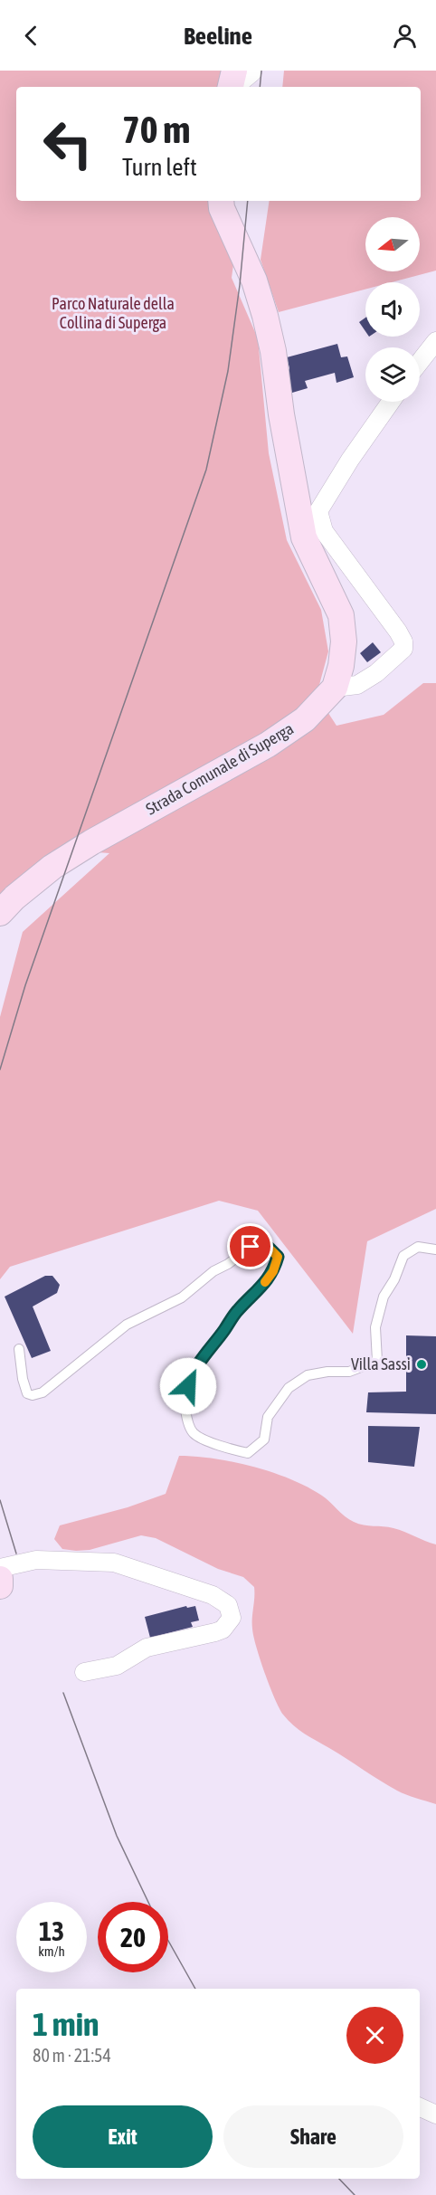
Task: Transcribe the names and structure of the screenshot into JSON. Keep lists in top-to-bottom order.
{
  "streets": {
    "street": ["Strada Comunale di Superga"]
  },
  "parks": ["Parco Naturale della Collina di Superga"],
  "places": ["Villa Sassi"],
  "north": "left",
  "page": {
    "header": "Beeline",
    "turn": ["70 m", "Turn left"],
    "speed": "13 km/h",
    "limit": "20",
    "heading": ["1 min", "80 m · 21:54"],
    "buttons": ["Exit", "Share"]
  }
}
